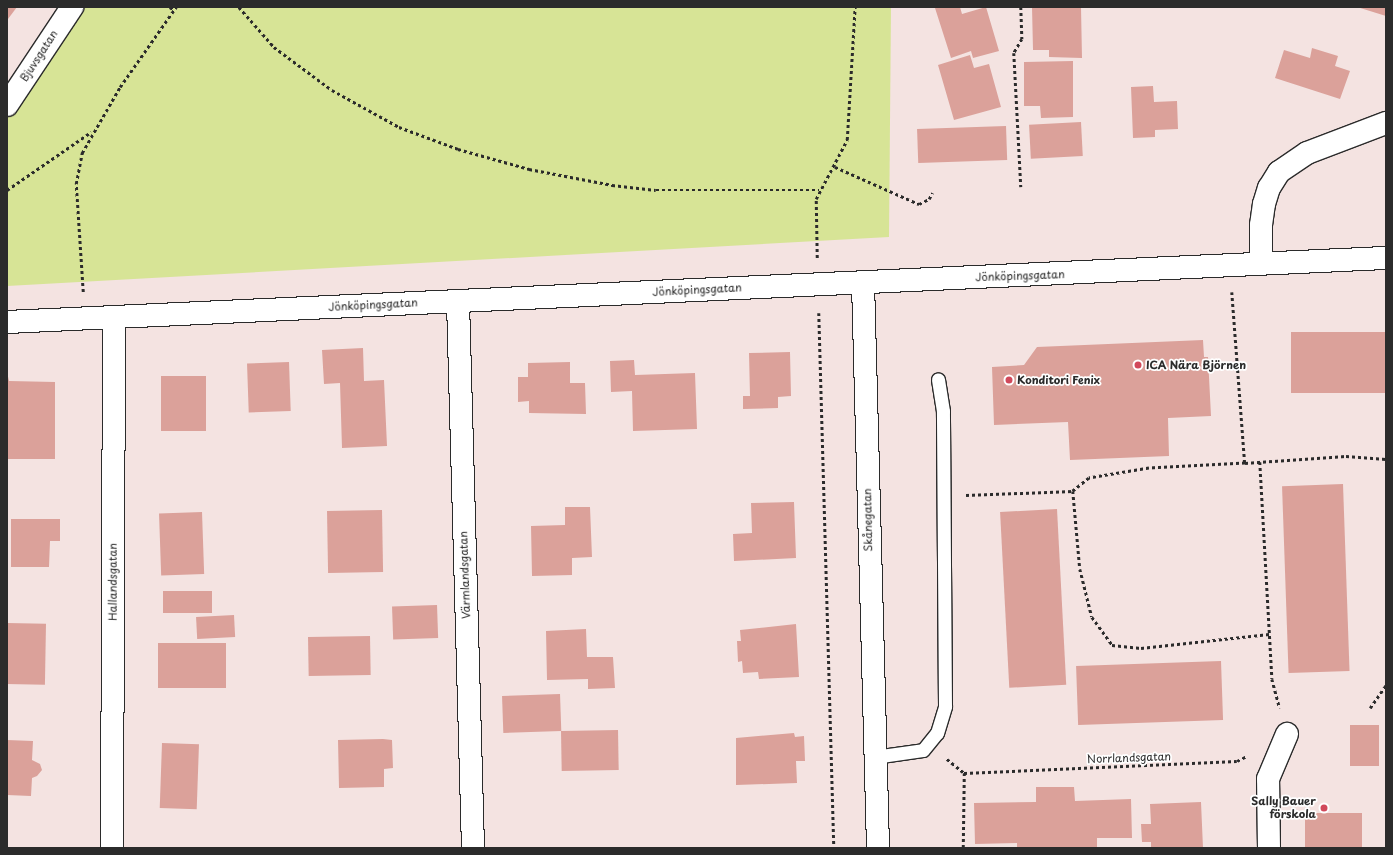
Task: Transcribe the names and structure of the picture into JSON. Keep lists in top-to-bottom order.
{
  "streets": {
    "street": [
      "Bjuvsgatan",
      "Jönköpingsgatan",
      "Skånegatan",
      "Värmlandsgatan",
      "Hallandsgatan"
    ],
    "path": ["Norrlandsgatan"]
  },
  "crossings": [
    ["Jönköpingsgatan", "Skånegatan"],
    ["Jönköpingsgatan", "Värmlandsgatan"],
    ["Jönköpingsgatan", "Hallandsgatan"]
  ],
  "places": ["ICA Nära Björnen", "Konditori Fenix", "Sally Bauer förskola"]
}
